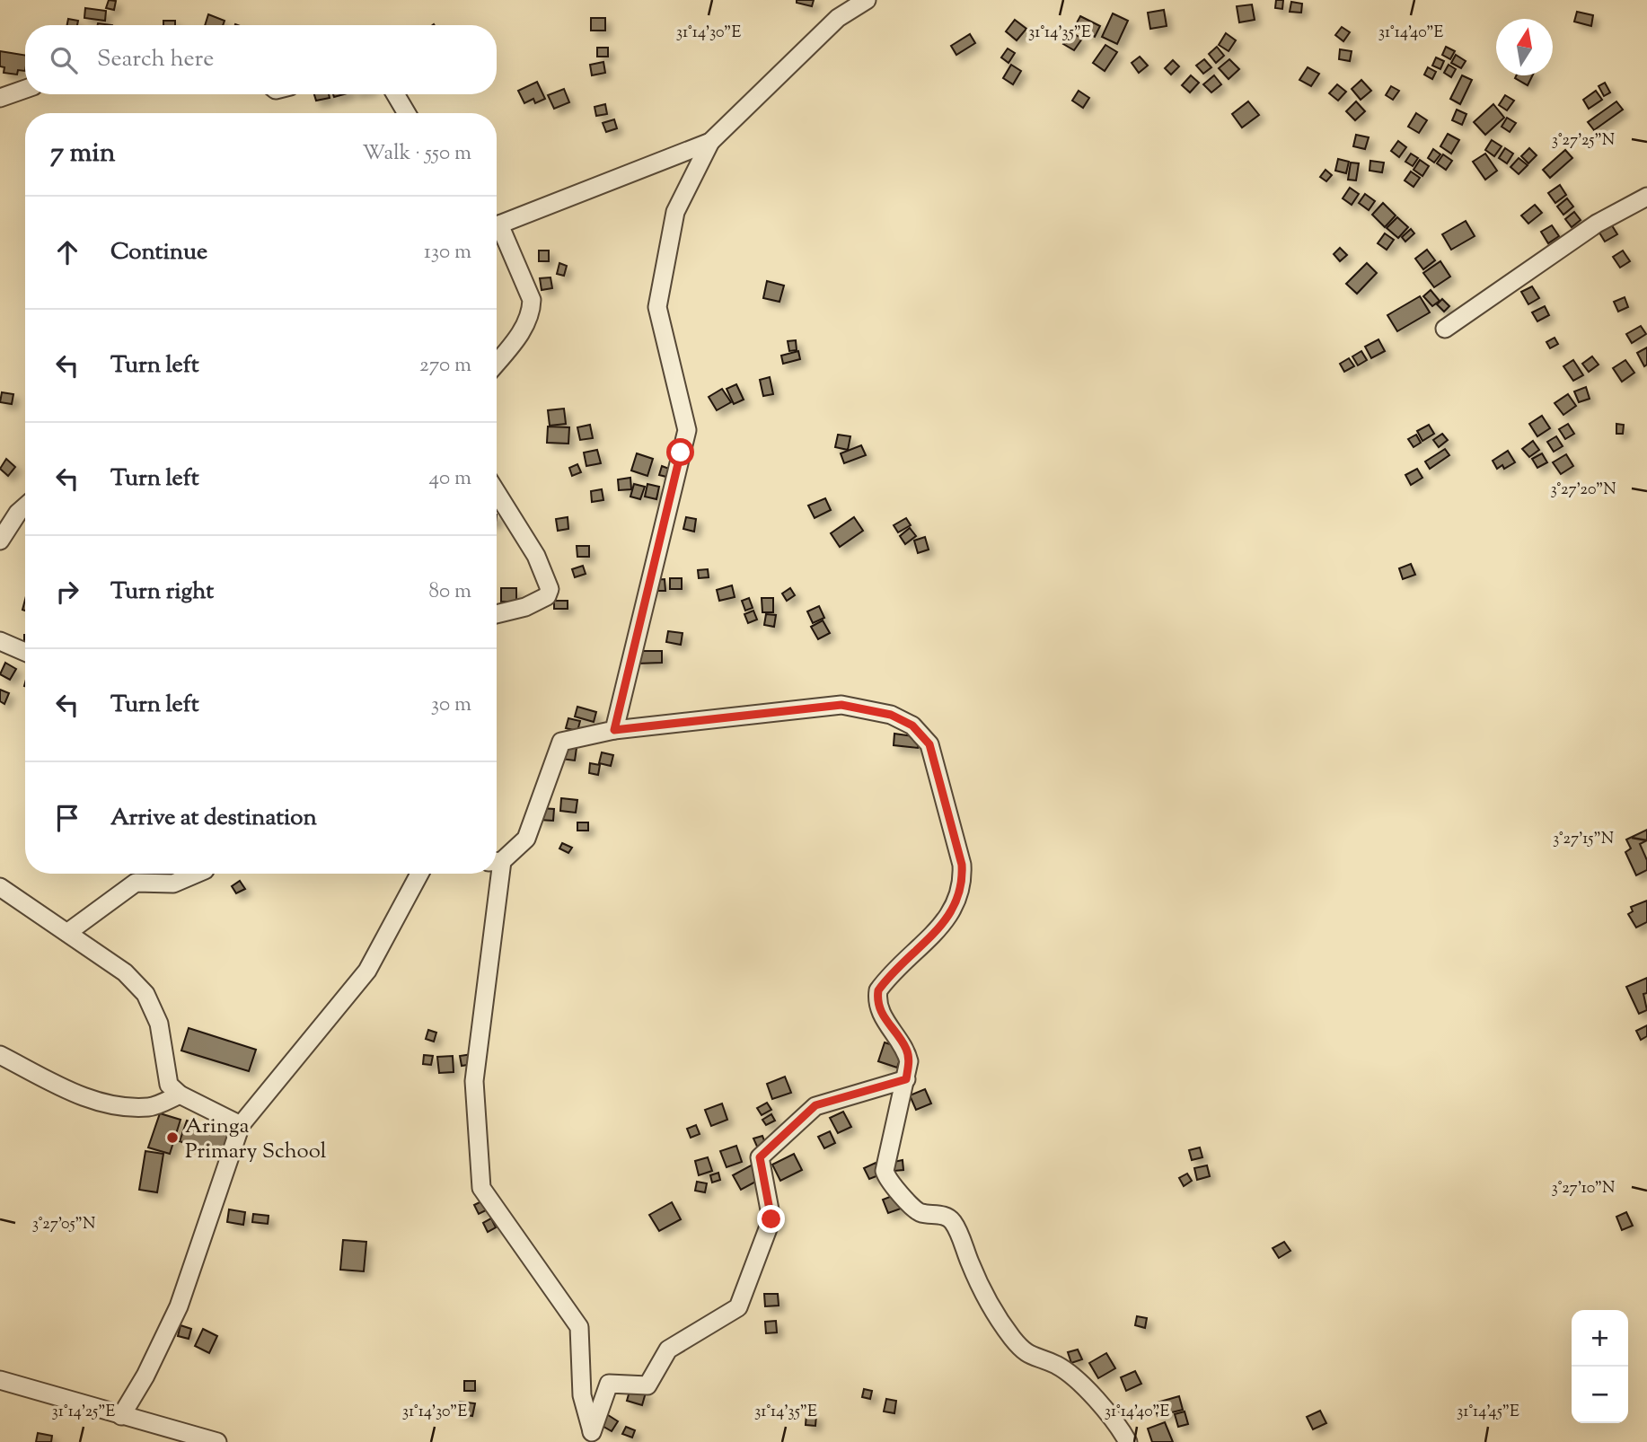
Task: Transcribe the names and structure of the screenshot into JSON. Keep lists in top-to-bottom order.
{
  "places": ["Aringa Primary School"],
  "north": "top",
  "page": {
    "search": "Search here",
    "heading": ["7 min", "Walk · 550 m"],
    "list": [
      ["Continue", "130 m"],
      ["Turn left", "270 m"],
      ["Turn left", "40 m"],
      ["Turn right", "80 m"],
      ["Turn left", "30 m"],
      "Arrive at destination"
    ],
    "map_buttons": ["+", "−"]
  },
  "coordinates": [
    "31°14'30\"E",
    "31°14'35\"E",
    "31°14'40\"E",
    "3°27'25\"N",
    "3°27'20\"N",
    "3°27'15\"N",
    "3°27'10\"N",
    "3°27'05\"N",
    "31°14'25\"E",
    "31°14'45\"E"
  ]
}
